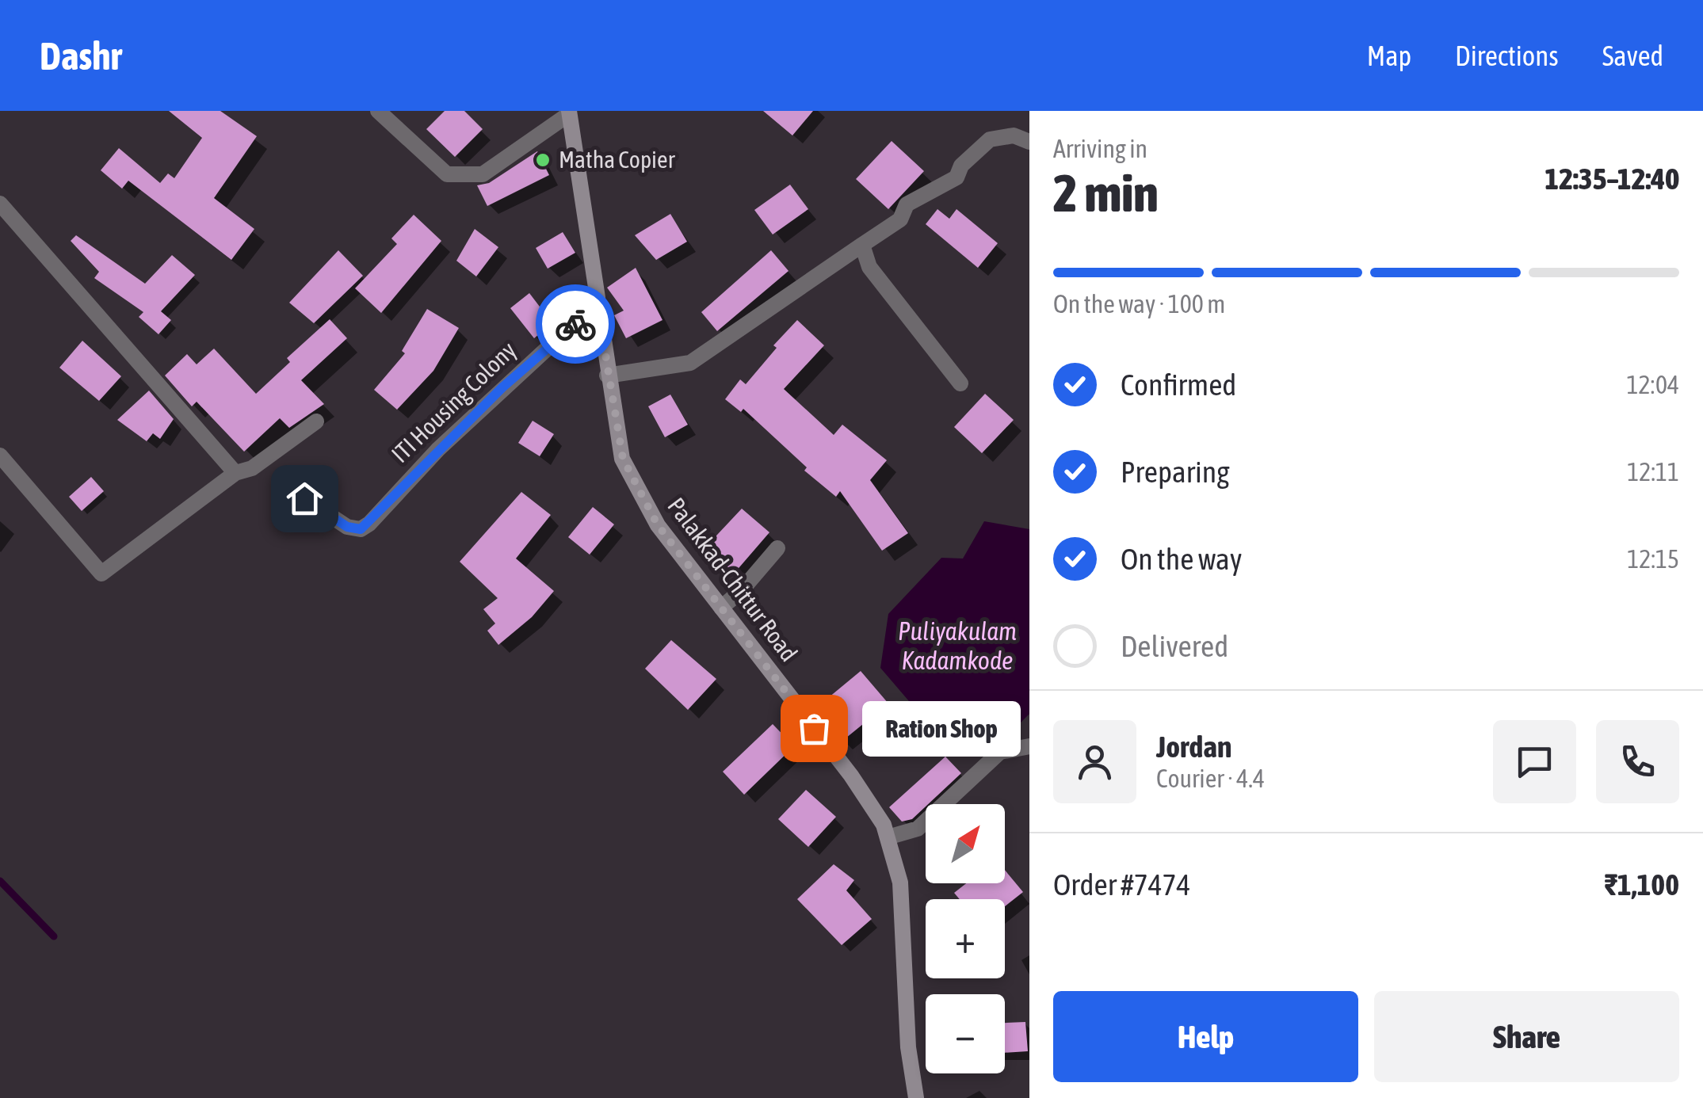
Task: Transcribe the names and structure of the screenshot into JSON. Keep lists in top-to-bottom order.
{
  "streets": {
    "main road": ["Palakkad-Chittur Road"],
    "street": ["ITI Housing Colony"]
  },
  "crossings": [
    ["ITI Housing Colony", "Palakkad-Chittur Road"]
  ],
  "water": ["Puliyakulam Kadamkode"],
  "places": ["Matha Copier", "Ration Shop"],
  "north": "top right",
  "page": {
    "header": "Dashr",
    "nav": ["Map", "Directions", "Saved"],
    "heading": ["2 min", "Arriving in", "12:35–12:40"],
    "panel": [
      "Jordan",
      "Courier · 4.4",
      "Order #7474",
      "₹1,100"
    ],
    "bar": "On the way · 100 m",
    "list": [
      ["Confirmed", "12:04"],
      ["Preparing", "12:11"],
      ["On the way", "12:15"],
      "Delivered"
    ],
    "bubble": "Ration Shop",
    "map_buttons": ["+", "−"],
    "buttons": ["Help", "Share"]
  }
}
